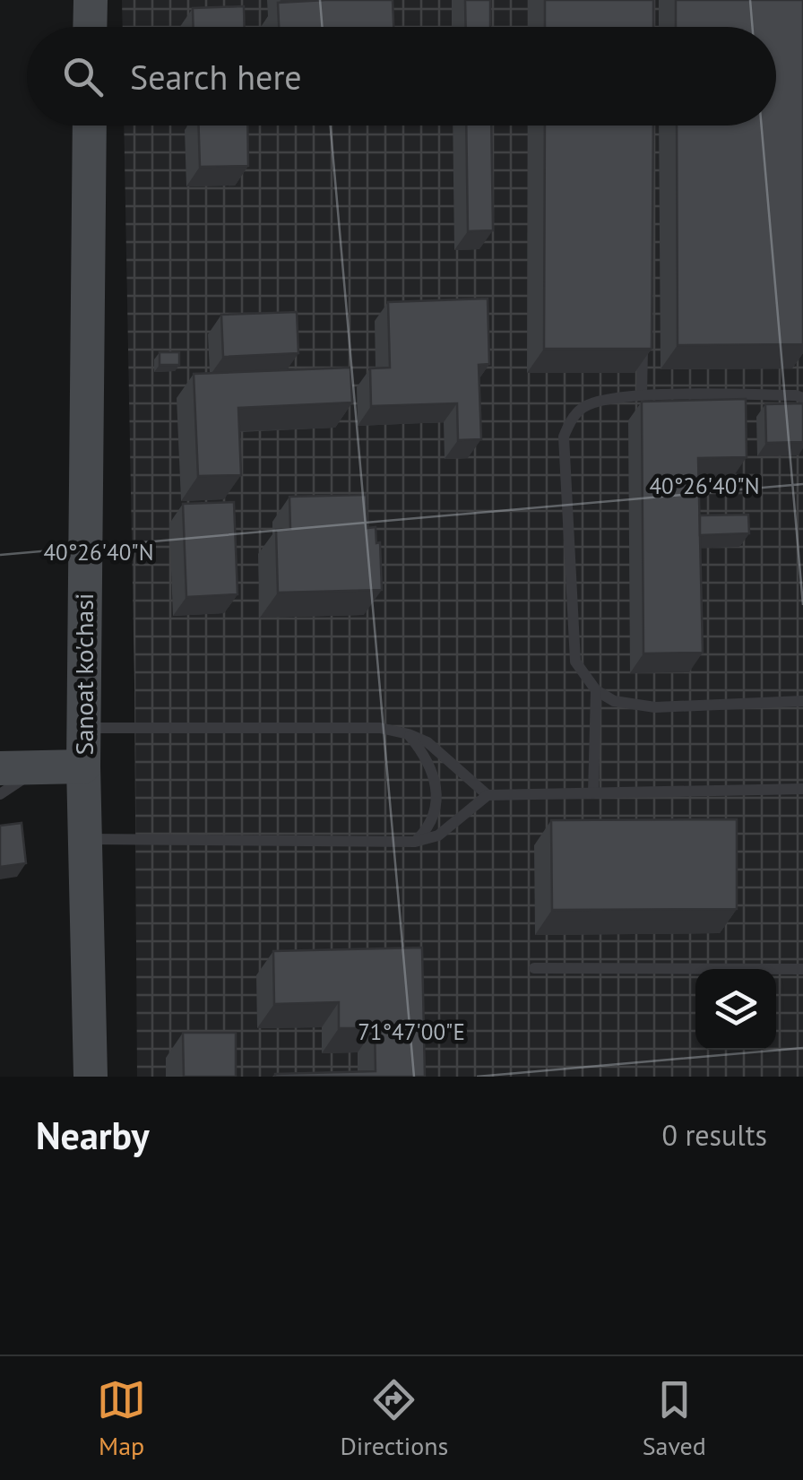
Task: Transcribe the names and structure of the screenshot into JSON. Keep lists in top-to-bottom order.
{
  "streets": {
    "street": ["Sanoat ko'chasi"]
  },
  "page": {
    "search": "Search here",
    "heading": ["Nearby", "0 results"],
    "nav": ["Map", "Directions", "Saved"]
  },
  "coordinates": ["40°26'40\"N", "71°47'00\"E"]
}
